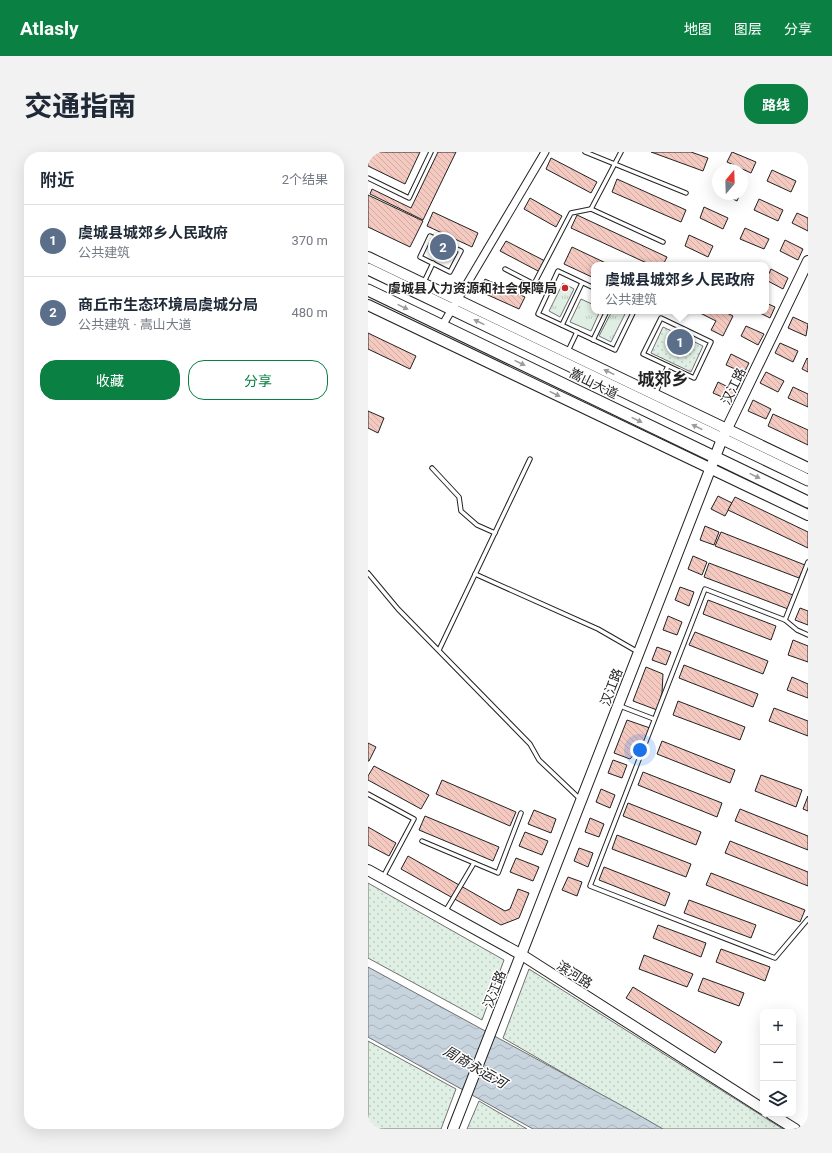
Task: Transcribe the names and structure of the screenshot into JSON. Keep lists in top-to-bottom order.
{
  "streets": {
    "main road": ["嵩山大道"],
    "street": ["汉江路", "滨河路"]
  },
  "crossings": [
    ["嵩山大道", "汉江路"],
    ["汉江路", "滨河路"]
  ],
  "districts": ["城郊乡"],
  "water": ["周商永运河"],
  "places": ["虞城县人力资源和社会保障局"],
  "north": "top",
  "page": {
    "header": "Atlasly",
    "nav": ["地图", "图层", "分享"],
    "title": "交通指南",
    "buttons": [
      "路线",
      ["收藏", "分享"]
    ],
    "heading": ["附近", "2个结果"],
    "list": [
      {
        "mark": "1",
        "name": "虞城县城郊乡人民政府",
        "note": "公共建筑",
        "value": "370 m"
      },
      {
        "mark": "2",
        "name": "商丘市生态环境局虞城分局",
        "note": "公共建筑 · 嵩山大道",
        "value": "480 m"
      }
    ],
    "pins": ["2", "1"],
    "popup": ["虞城县城郊乡人民政府", "公共建筑"],
    "map_buttons": ["+", "−"]
  }
}
